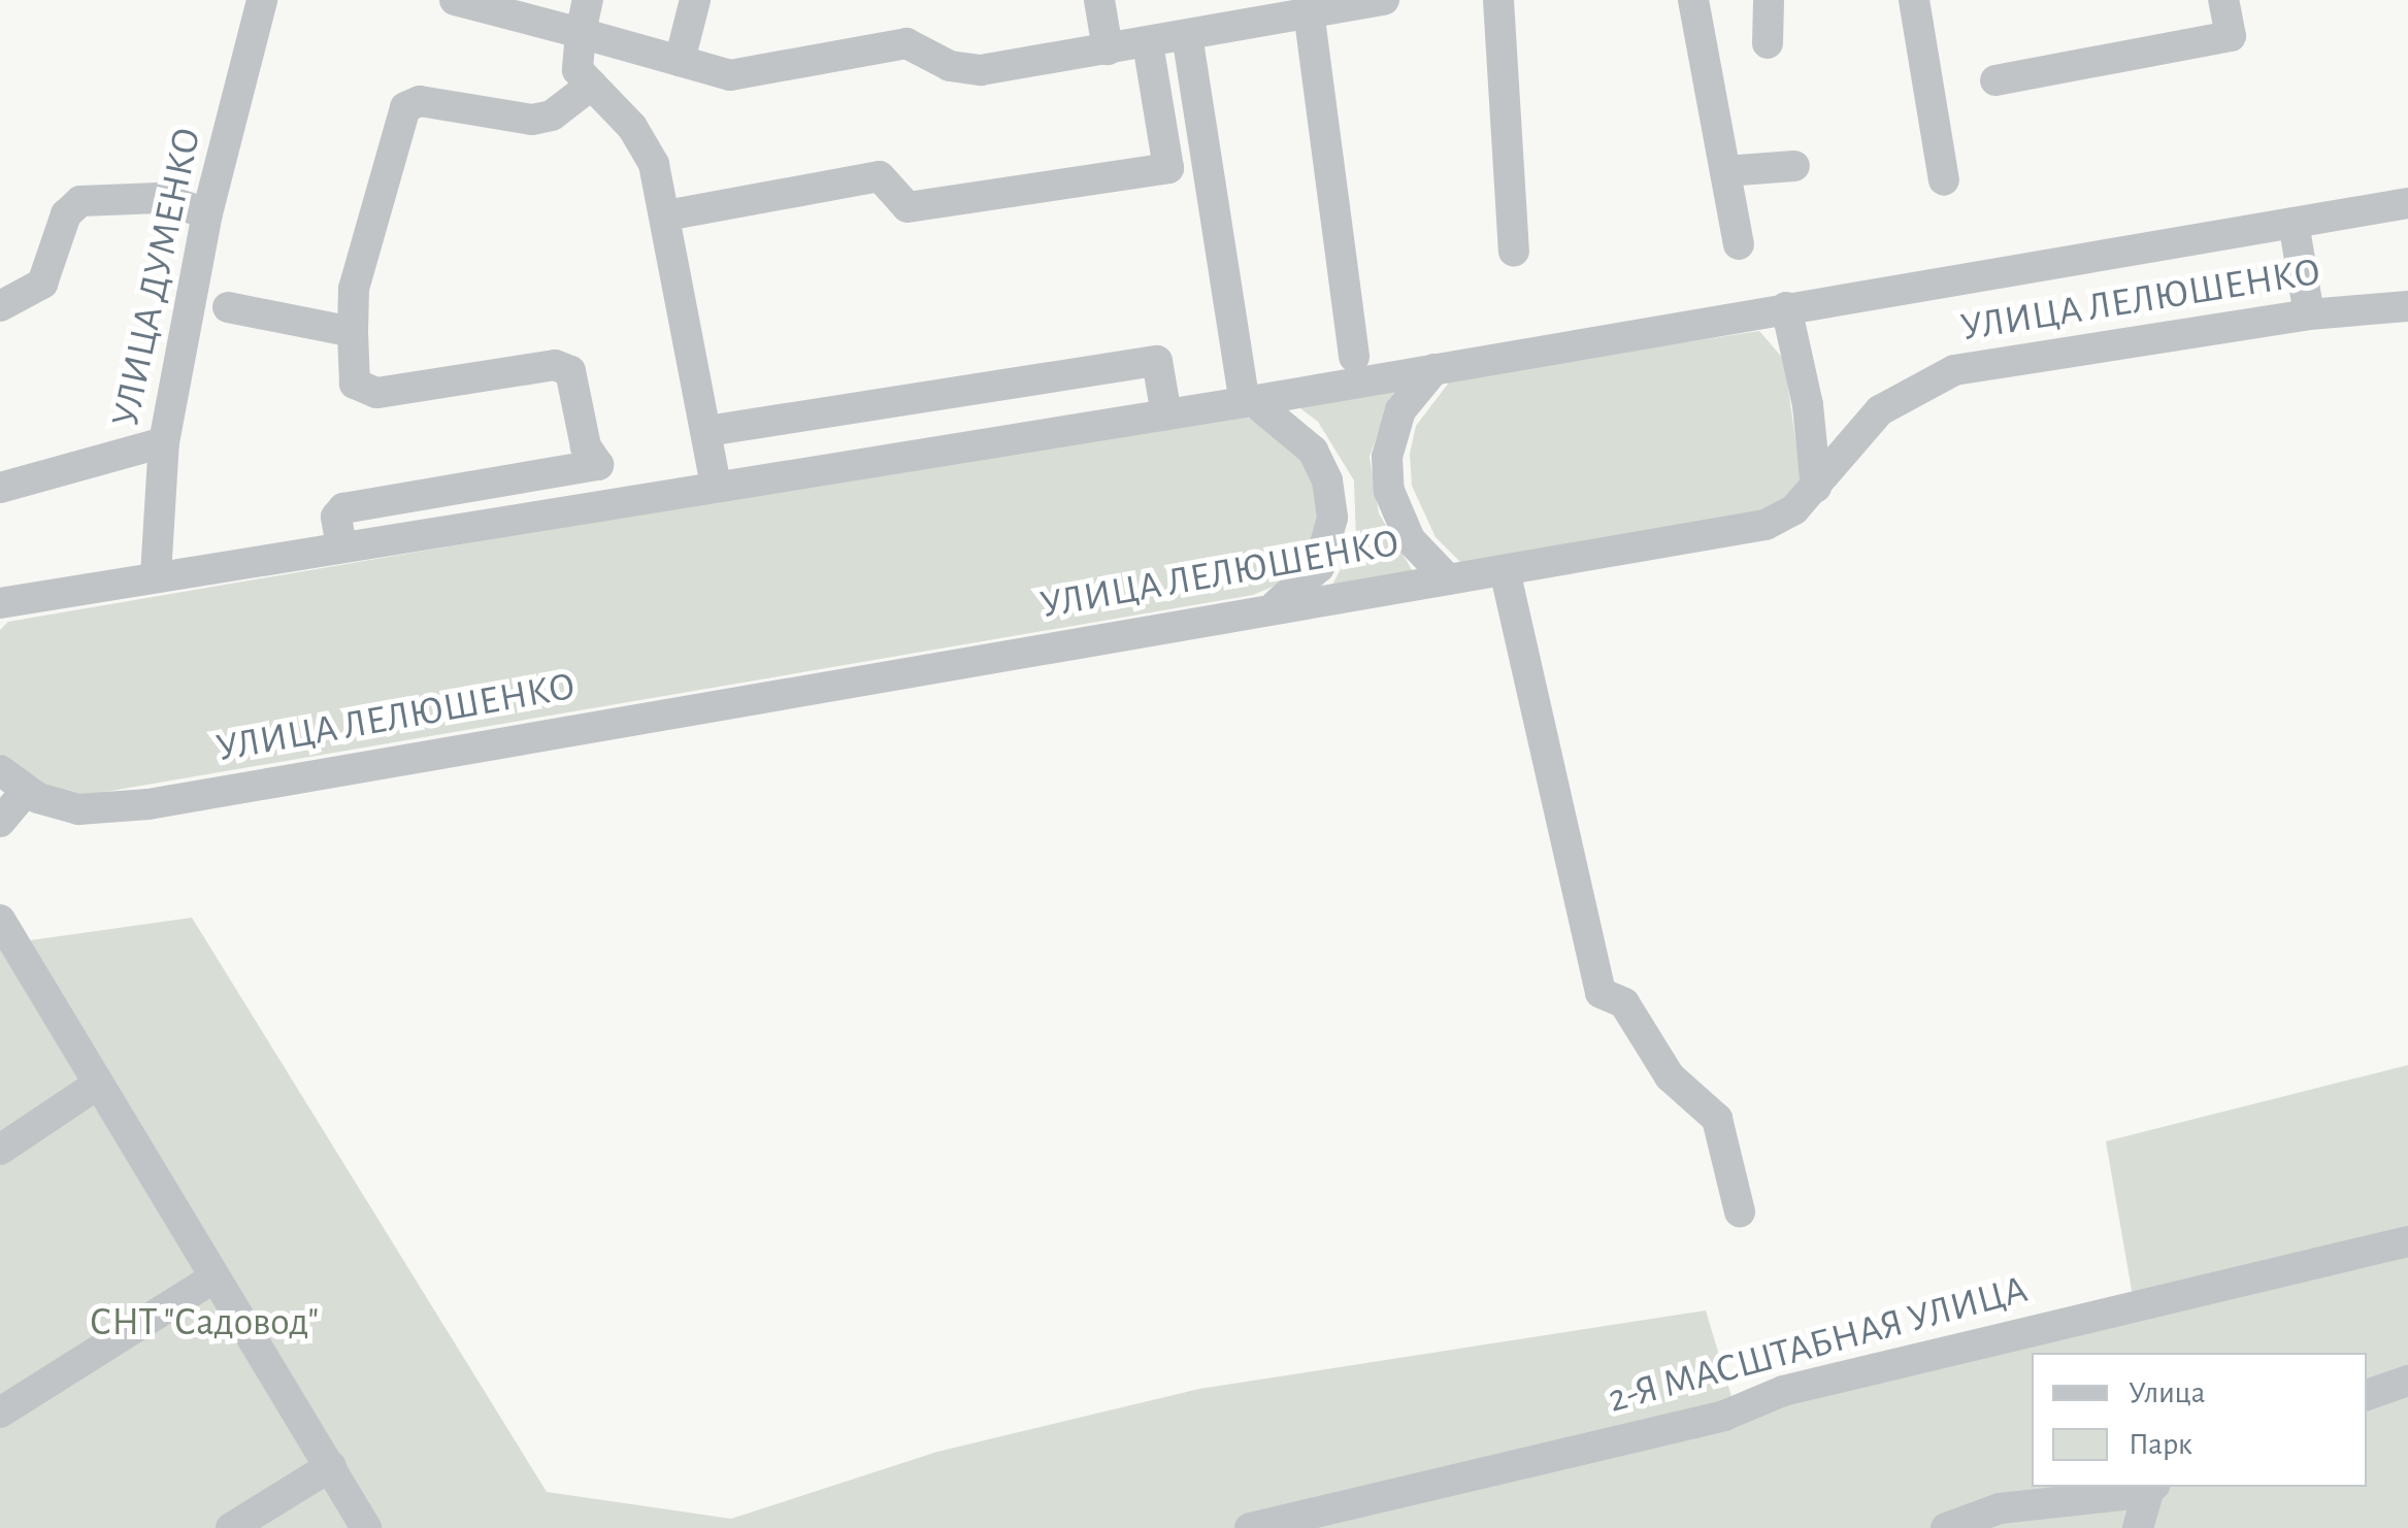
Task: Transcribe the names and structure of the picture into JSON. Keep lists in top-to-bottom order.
{
  "streets": {
    "street": ["УЛИЦА ДУМЕНКО", "УЛИЦА ЛЕЛЮШЕНКО", "2-Я МАСШТАБНАЯ УЛИЦА"]
  },
  "crossings": [
    ["УЛИЦА ДУМЕНКО", "УЛИЦА ЛЕЛЮШЕНКО"]
  ],
  "parks": ["СНТ \"Садовод\""],
  "legend": ["Улица", "Парк"]
}
